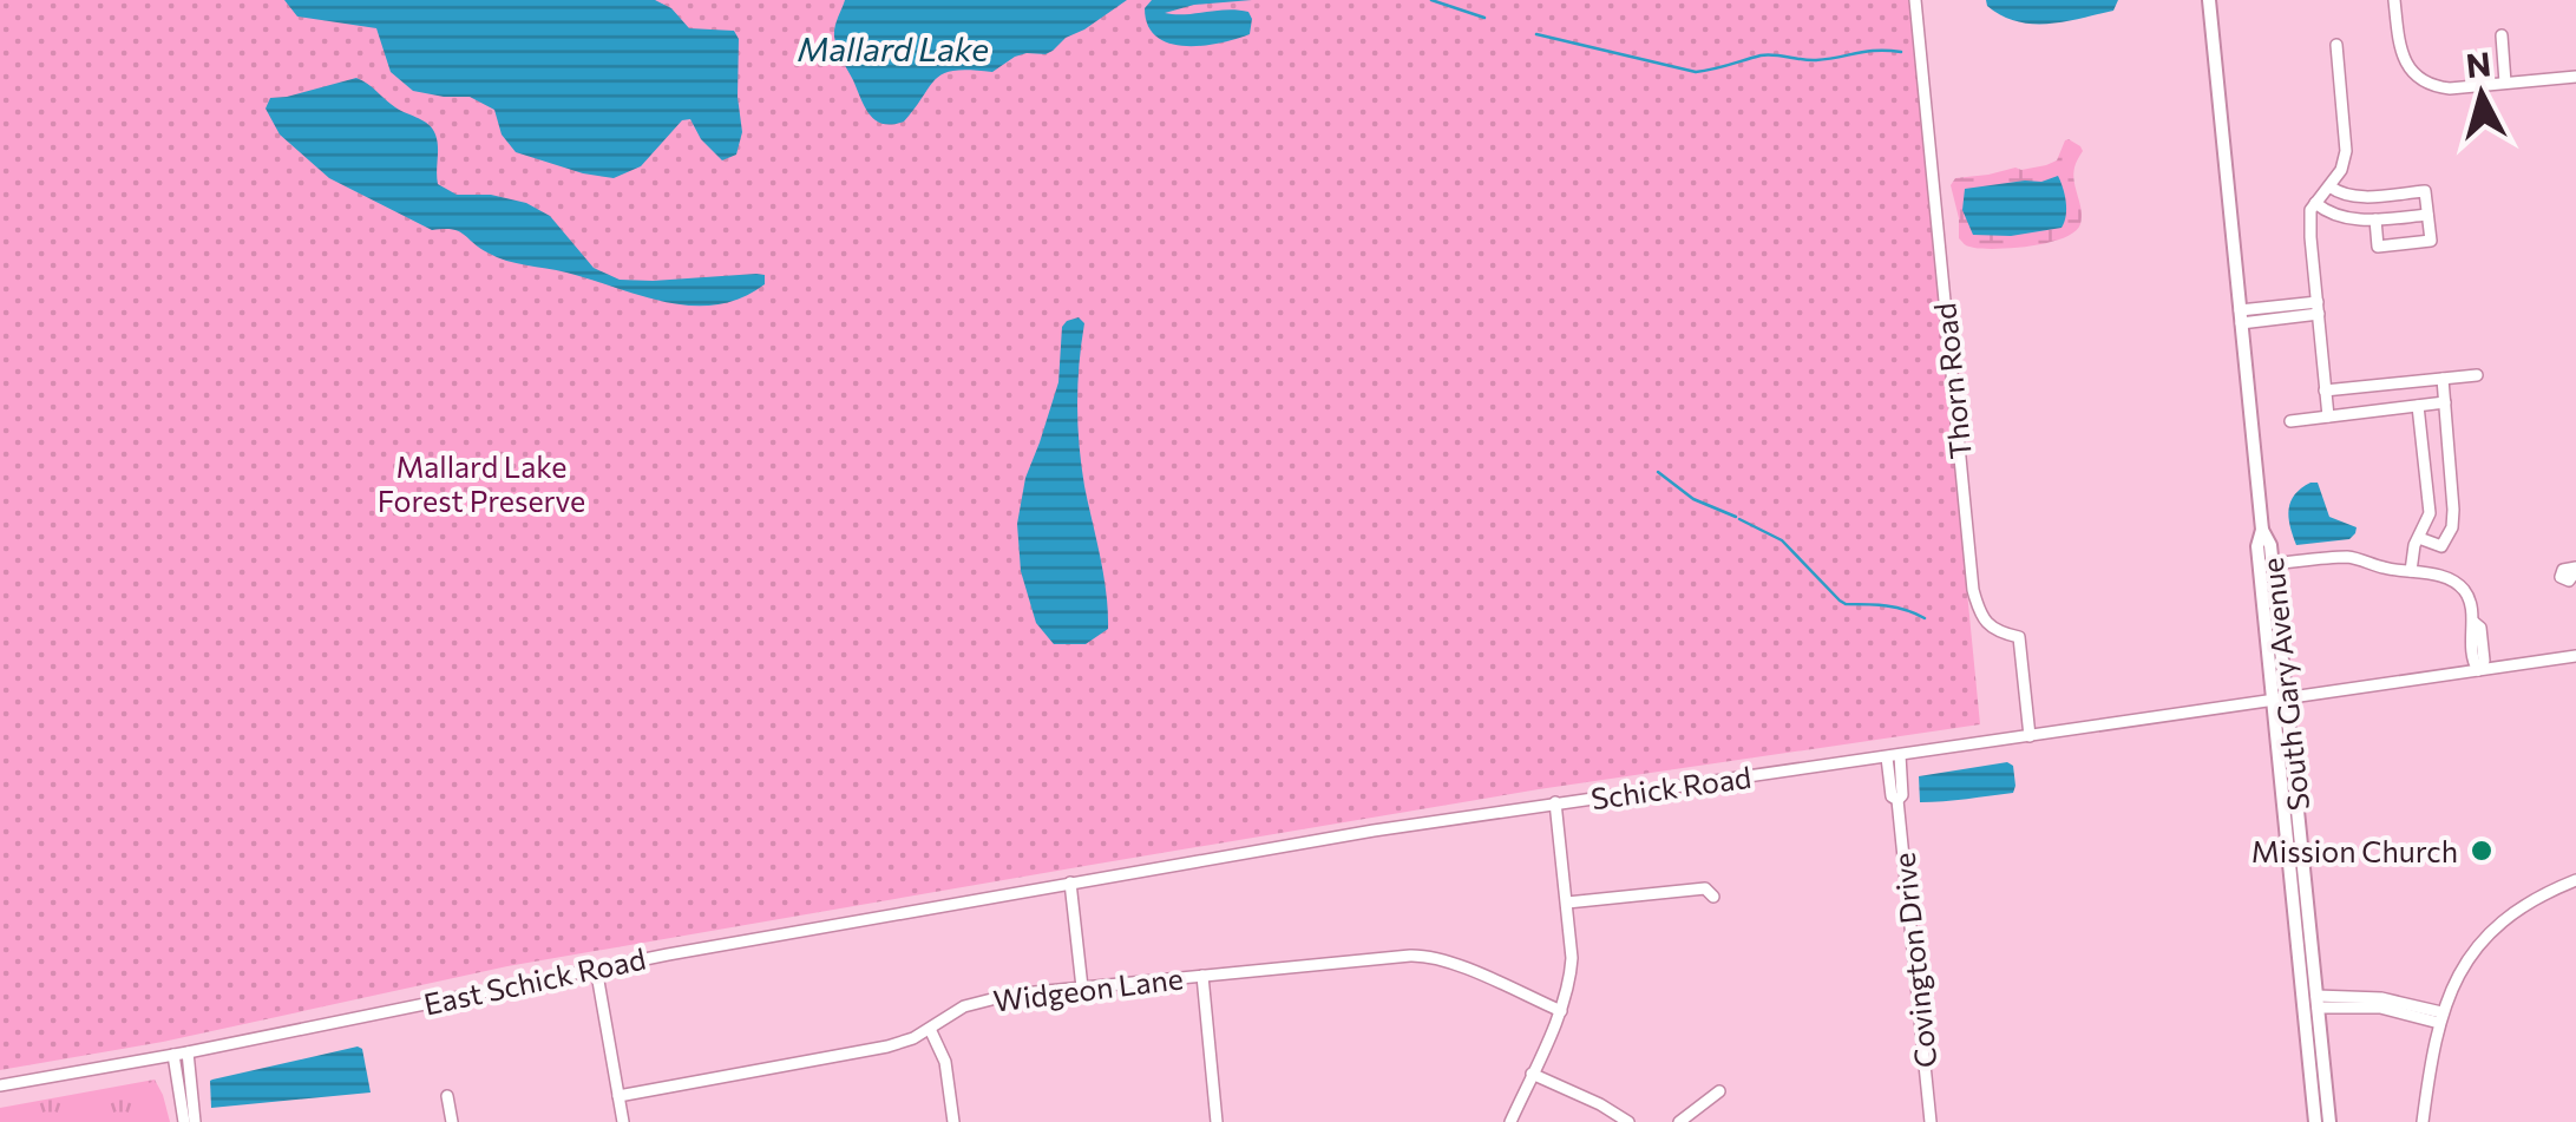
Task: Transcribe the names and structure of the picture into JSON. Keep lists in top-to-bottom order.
{
  "streets": {
    "main road": ["South Gary Avenue"],
    "street": [
      "Thorn Road",
      "Schick Road",
      "Covington Drive",
      "East Schick Road",
      "Widgeon Lane"
    ]
  },
  "crossings": [
    ["Thorn Road", "Schick Road"],
    ["South Gary Avenue", "Schick Road"],
    ["Schick Road", "Covington Drive"],
    ["Schick Road", "East Schick Road"]
  ],
  "water": ["Mallard Lake"],
  "parks": ["Mallard Lake Forest Preserve"],
  "places": ["Mission Church"],
  "north": "top"
}
